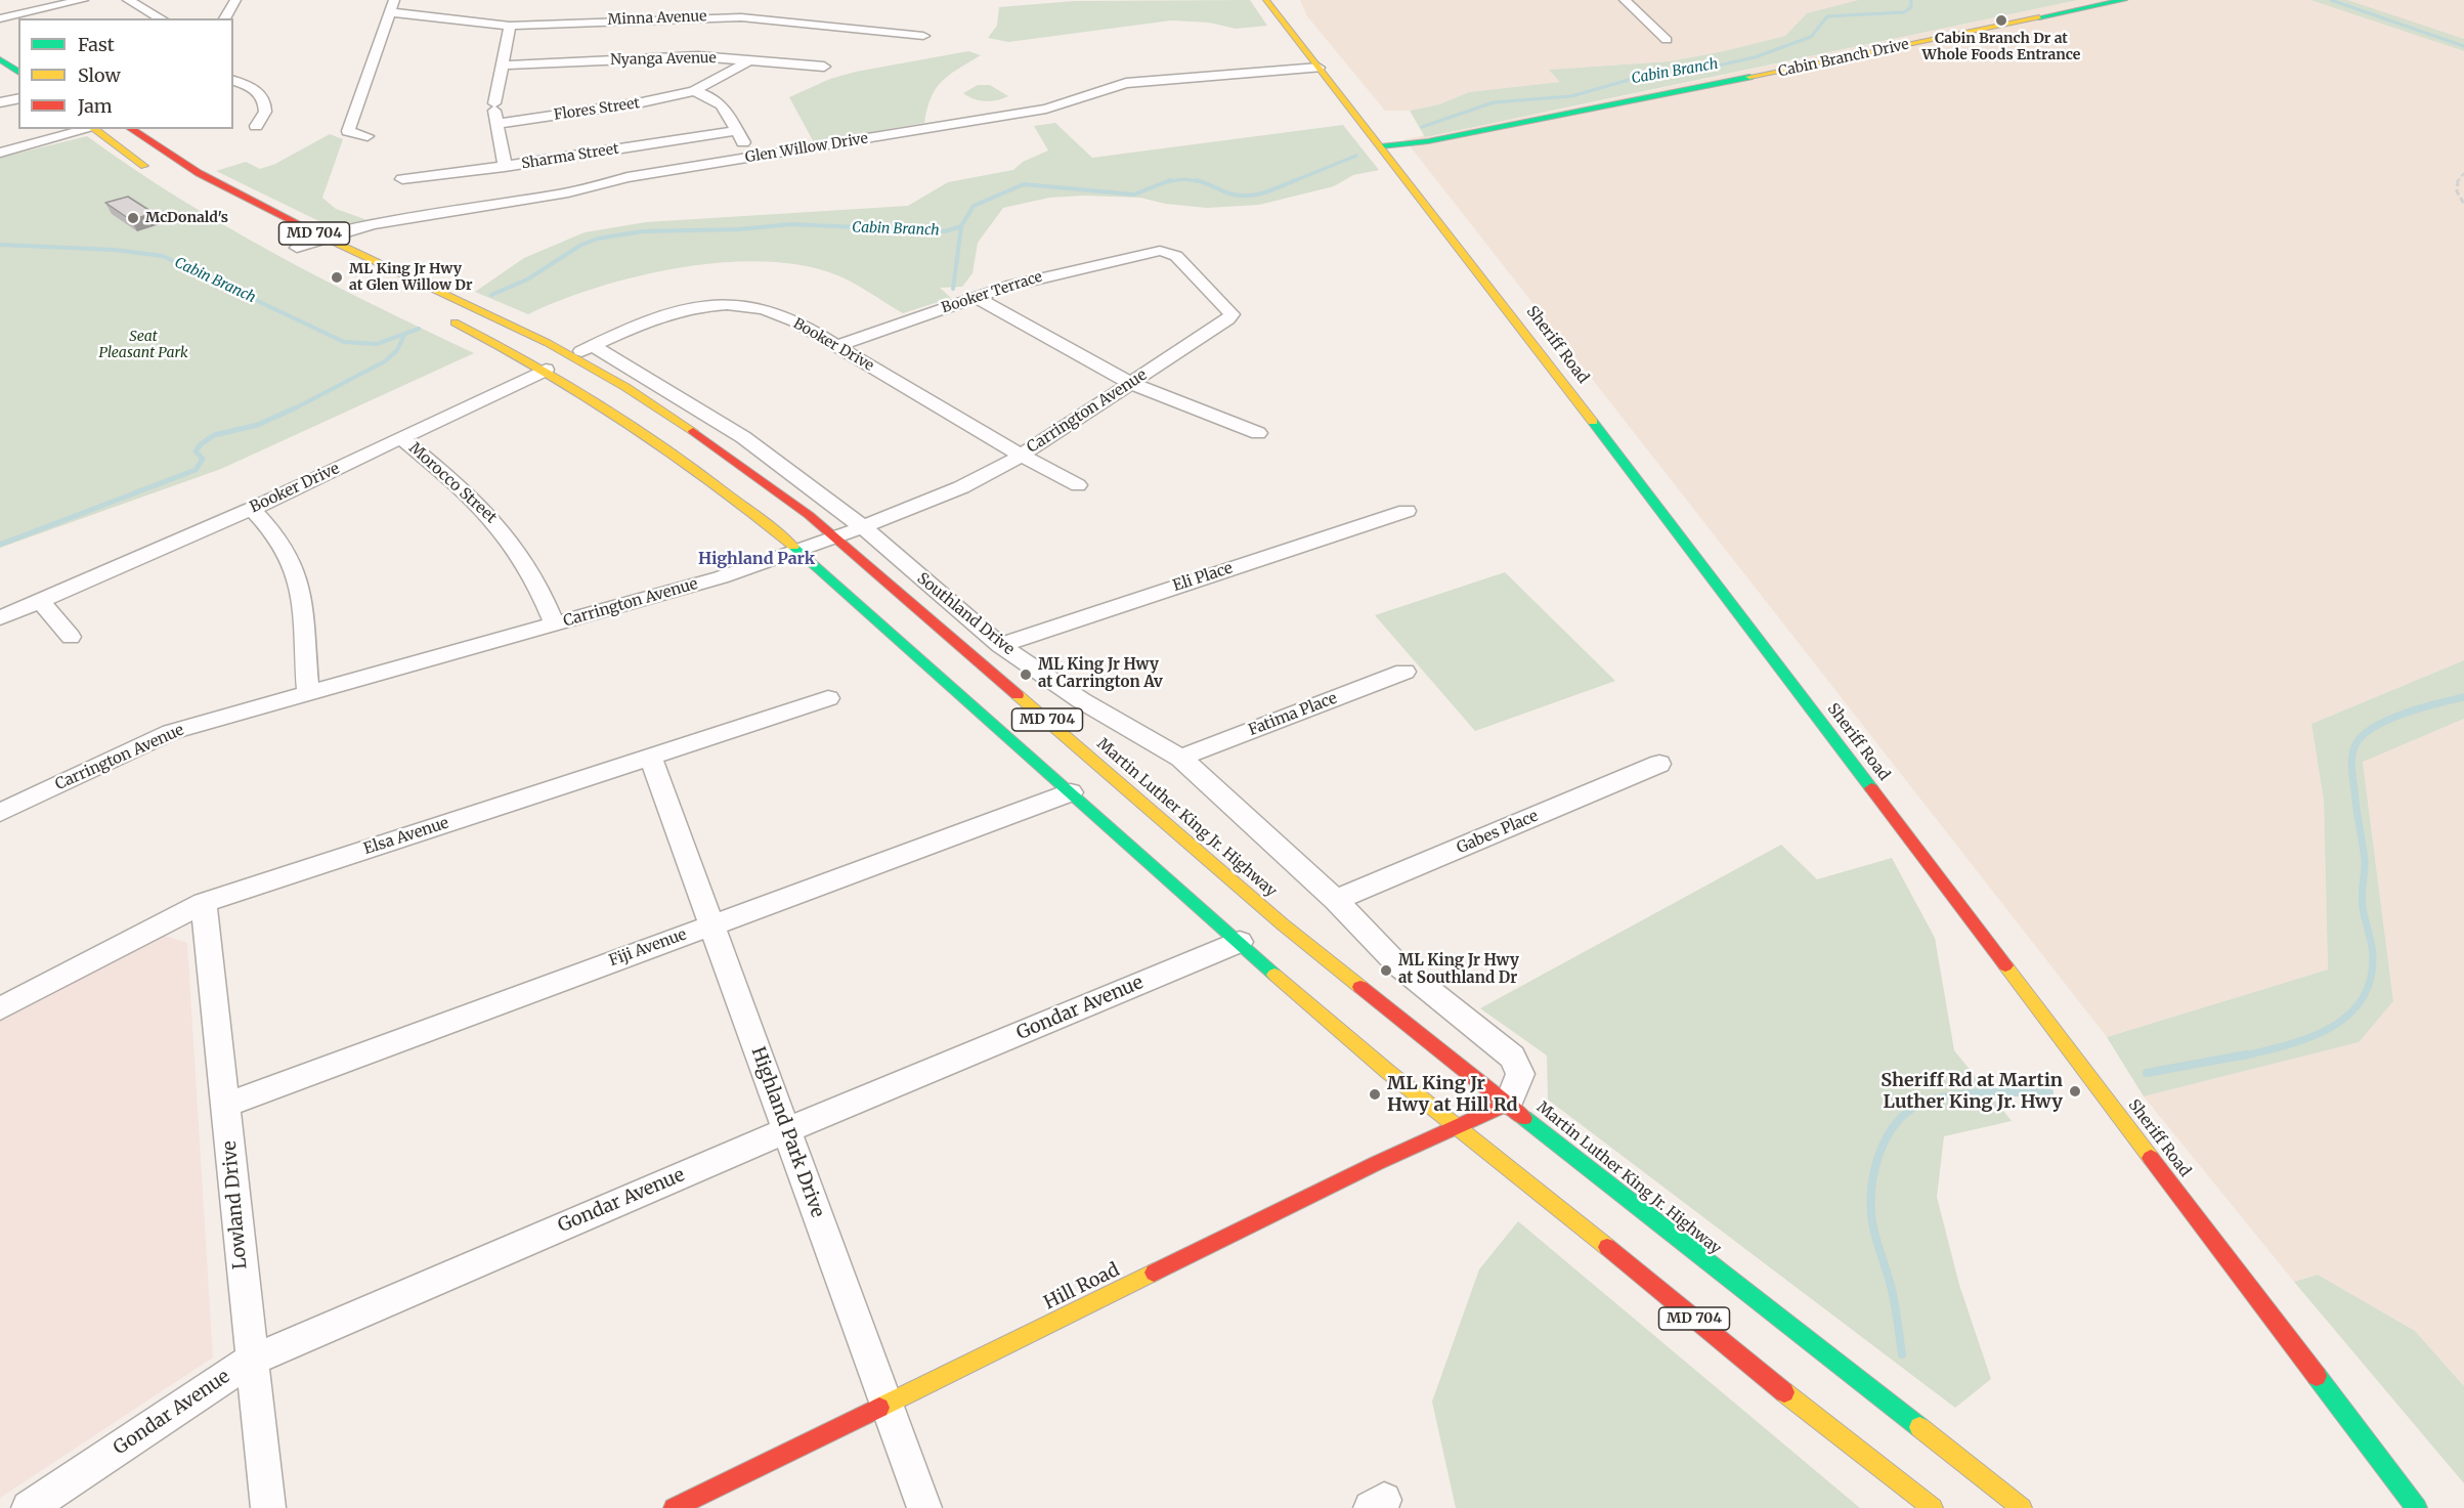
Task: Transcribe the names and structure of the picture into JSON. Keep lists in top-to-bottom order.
{
  "streets": {
    "main road": [
      "Cabin Branch Drive",
      "MD 704",
      "Sheriff Road",
      "Martin Luther King Jr. Highway",
      "Hill Road"
    ],
    "street": [
      "Minna Avenue",
      "Nyanga Avenue",
      "Flores Street",
      "Glen Willow Drive",
      "Sharma Street",
      "Booker Terrace",
      "Booker Drive",
      "Carrington Avenue",
      "Morocco Street",
      "Eli Place",
      "Southland Drive",
      "Fatima Place",
      "Gabes Place",
      "Elsa Avenue",
      "Fiji Avenue",
      "Gondar Avenue",
      "Highland Park Drive",
      "Lowland Drive"
    ]
  },
  "crossings": [
    ["Cabin Branch Drive", "Sheriff Road"],
    ["Nyanga Avenue", "Flores Street"],
    ["Glen Willow Drive", "MD 704"],
    ["Glen Willow Drive", "Sheriff Road"],
    ["Glen Willow Drive", "Martin Luther King Jr. Highway"],
    ["MD 704", "Booker Drive"],
    ["MD 704", "Carrington Avenue"],
    ["MD 704", "Martin Luther King Jr. Highway"],
    ["MD 704", "Fiji Avenue"],
    ["MD 704", "Gondar Avenue"],
    ["MD 704", "Hill Road"],
    ["Booker Terrace", "Booker Drive"],
    ["Booker Terrace", "Carrington Avenue"],
    ["Booker Drive", "Carrington Avenue"],
    ["Booker Drive", "Morocco Street"],
    ["Booker Drive", "Southland Drive"],
    ["Booker Drive", "Martin Luther King Jr. Highway"],
    ["Carrington Avenue", "Morocco Street"],
    ["Carrington Avenue", "Southland Drive"],
    ["Carrington Avenue", "Martin Luther King Jr. Highway"],
    ["Eli Place", "Southland Drive"],
    ["Southland Drive", "Fatima Place"],
    ["Southland Drive", "Martin Luther King Jr. Highway"],
    ["Southland Drive", "Gabes Place"],
    ["Southland Drive", "Hill Road"],
    ["Martin Luther King Jr. Highway", "Hill Road"],
    ["Elsa Avenue", "Highland Park Drive"],
    ["Elsa Avenue", "Lowland Drive"],
    ["Fiji Avenue", "Highland Park Drive"],
    ["Fiji Avenue", "Lowland Drive"],
    ["Gondar Avenue", "Highland Park Drive"],
    ["Gondar Avenue", "Lowland Drive"],
    ["Highland Park Drive", "Hill Road"]
  ],
  "districts": ["Highland Park"],
  "water": ["Cabin Branch"],
  "parks": ["Seat Pleasant Park"],
  "places": [
    "Cabin Branch Dr at Whole Foods Entrance",
    "McDonald's",
    "ML King Jr Hwy at Glen Willow Dr",
    "ML King Jr Hwy at Carrington Av",
    "ML King Jr Hwy at Southland Dr",
    "Sheriff Rd at Martin Luther King Jr. Hwy",
    "ML King Jr Hwy at Hill Rd"
  ],
  "legend": ["Fast", "Slow", "Jam"]
}
